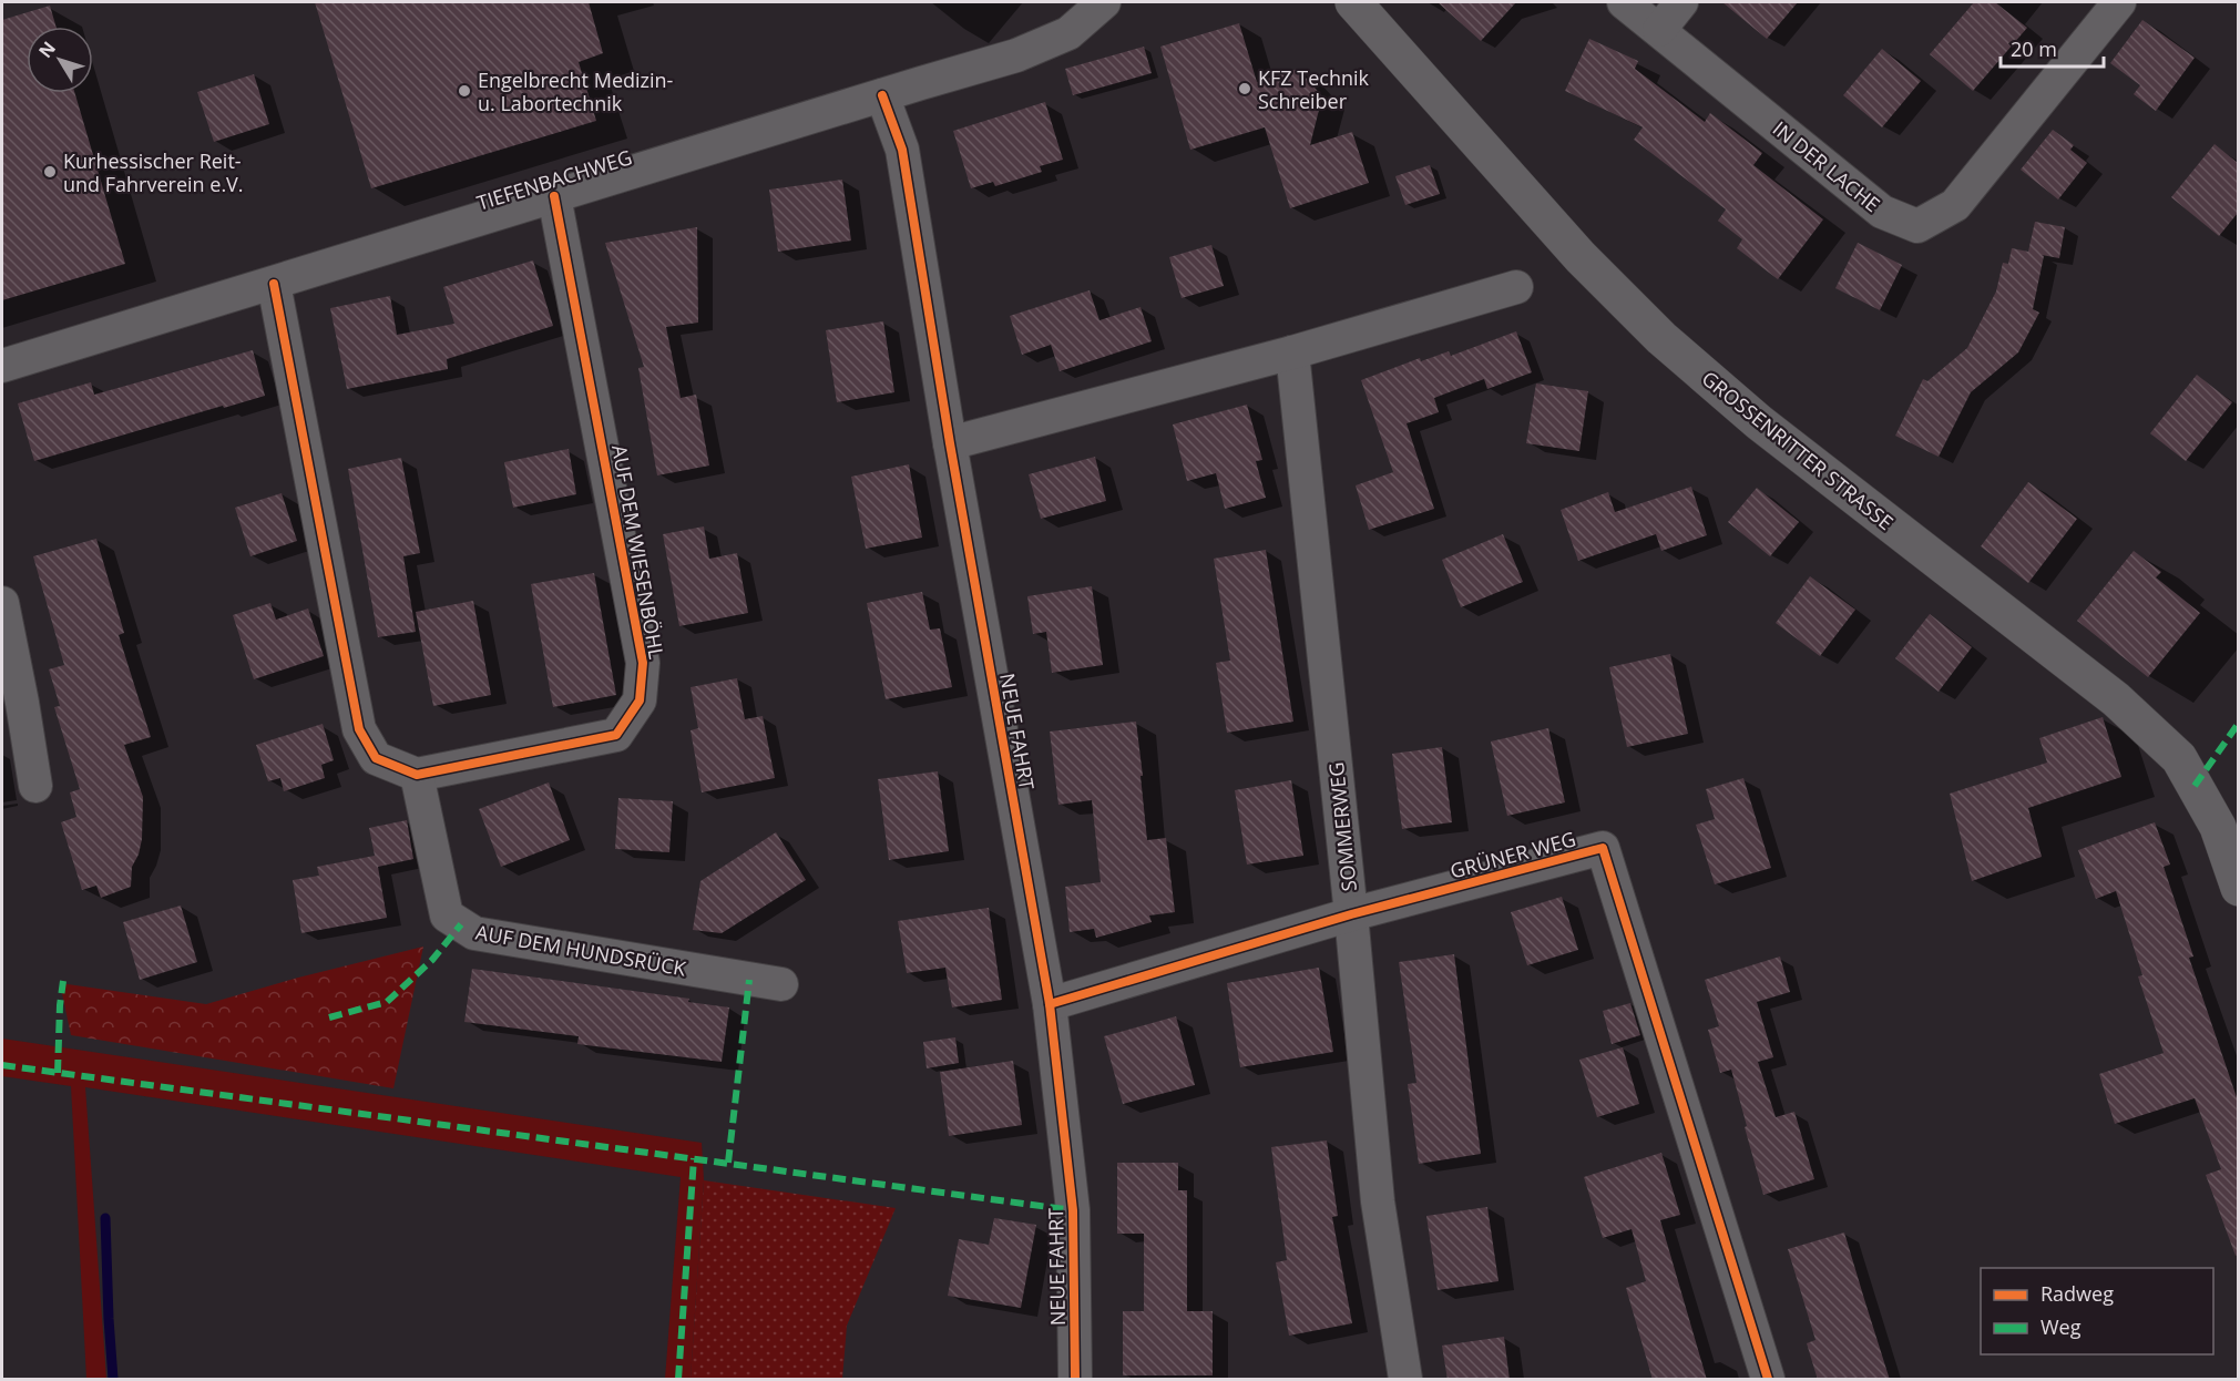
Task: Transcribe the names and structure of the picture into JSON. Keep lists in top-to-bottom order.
{
  "streets": {
    "main road": ["GROSSENRITTER STRASSE"],
    "street": [
      "IN DER LACHE",
      "TIEFENBACHWEG",
      "AUF DEM WIESENBÖHL",
      "NEUE FAHRT",
      "SOMMERWEG",
      "GRÜNER WEG",
      "AUF DEM HUNDSRÜCK"
    ]
  },
  "crossings": [
    ["TIEFENBACHWEG", "AUF DEM WIESENBÖHL"],
    ["TIEFENBACHWEG", "NEUE FAHRT"],
    ["AUF DEM WIESENBÖHL", "AUF DEM HUNDSRÜCK"],
    ["NEUE FAHRT", "GRÜNER WEG"],
    ["SOMMERWEG", "GRÜNER WEG"]
  ],
  "places": ["KFZ Technik Schreiber", "Engelbrecht Medizin- u. Labortechnik", "Kurhessischer Reit- und Fahrverein e.V."],
  "legend": ["Radweg", "Weg"],
  "scale_bar": "20 m",
  "north": "top left"
}
